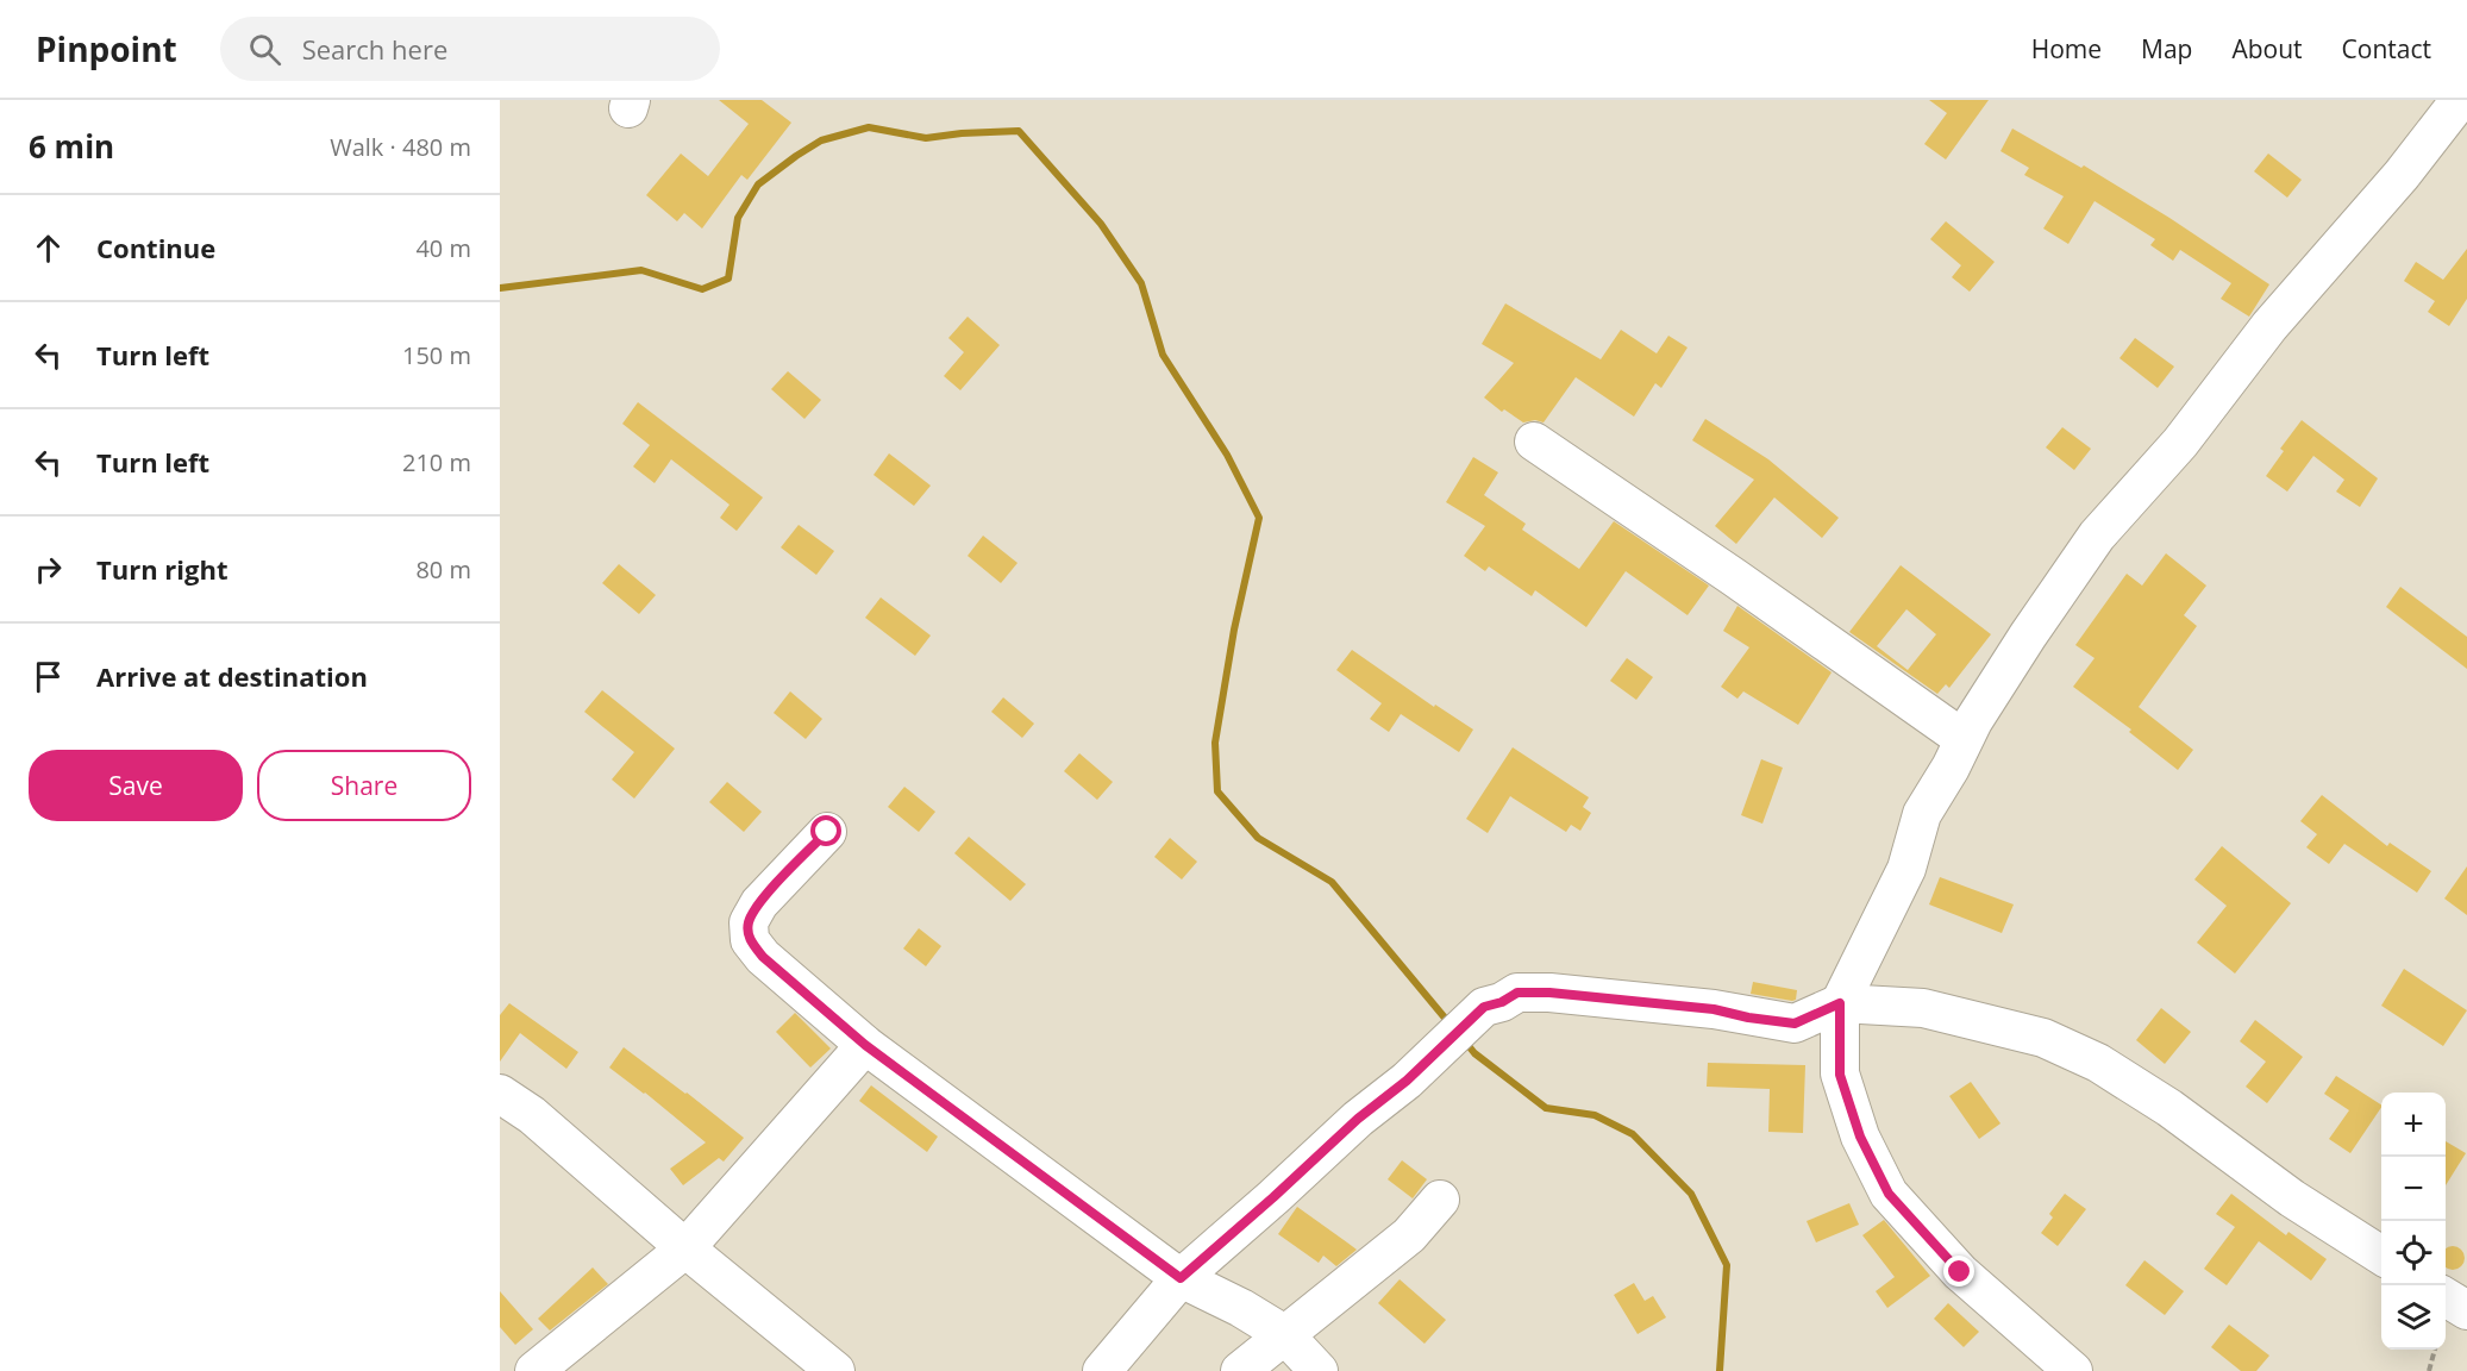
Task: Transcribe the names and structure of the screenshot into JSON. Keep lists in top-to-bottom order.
{
  "page": {
    "header": "Pinpoint",
    "search": "Search here",
    "nav": [
      "Home",
      "Map",
      "About",
      "Contact"
    ],
    "heading": ["6 min", "Walk · 480 m"],
    "list": [
      ["Continue", "40 m"],
      ["Turn left", "150 m"],
      ["Turn left", "210 m"],
      ["Turn right", "80 m"],
      "Arrive at destination"
    ],
    "buttons": ["Save", "Share"],
    "map_buttons": ["+", "−"]
  }
}
